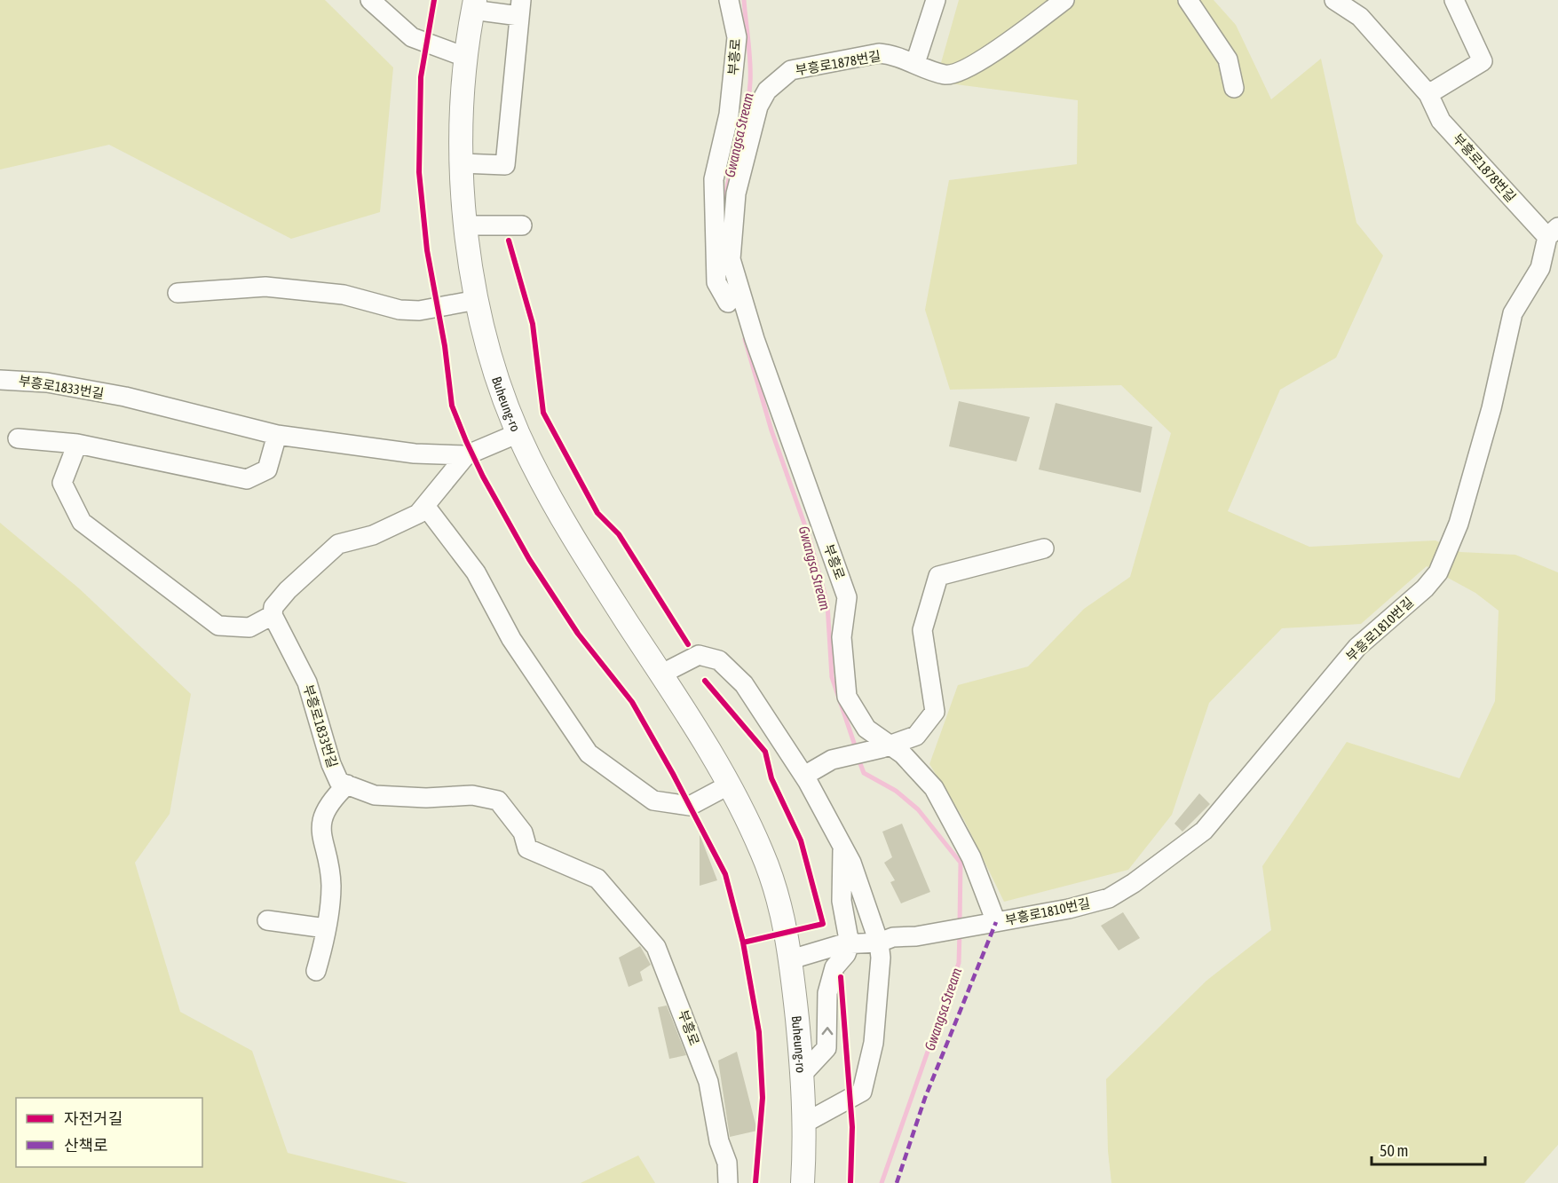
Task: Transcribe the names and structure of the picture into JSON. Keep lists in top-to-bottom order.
{
  "streets": {
    "main road": ["Buheung-ro"],
    "street": [
      "부흥로",
      "부흥로1878번길",
      "부흥로1833번길",
      "부흥로1810번길"
    ]
  },
  "crossings": [
    ["부흥로", "부흥로1878번길"],
    ["부흥로", "부흥로1833번길"],
    ["부흥로", "부흥로1810번길"],
    ["부흥로1878번길", "부흥로1810번길"],
    ["부흥로1833번길", "Buheung-ro"]
  ],
  "water": ["Gwangsa Stream"],
  "legend": ["자전거길", "산책로"],
  "scale_bar": "50 m"
}
